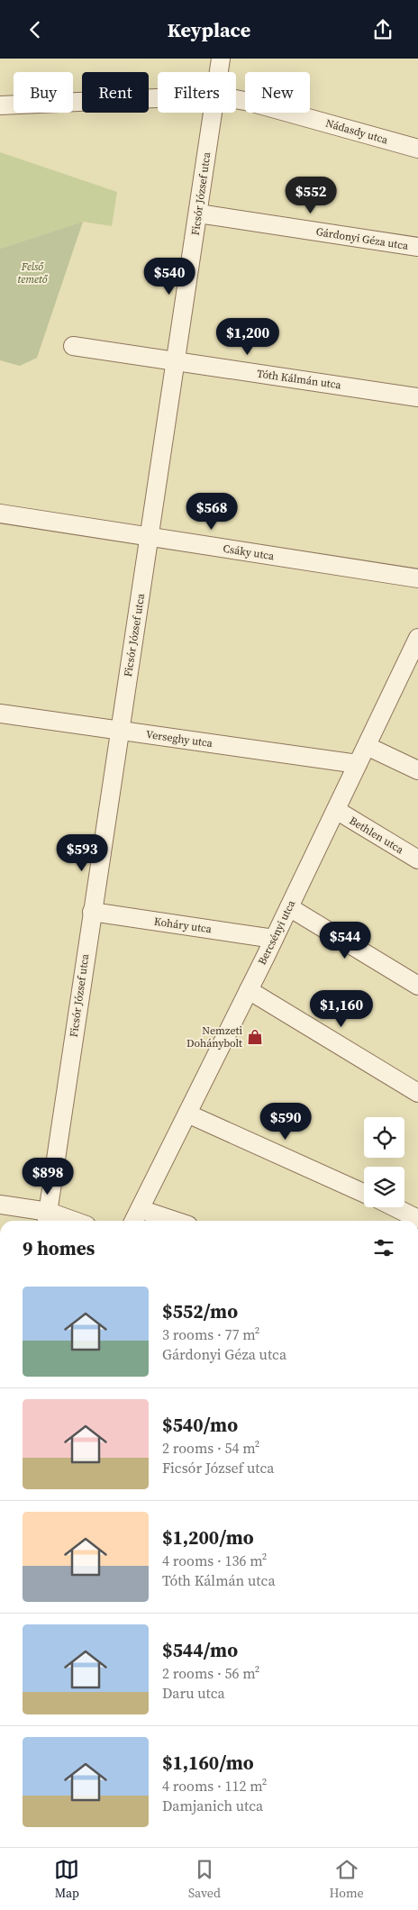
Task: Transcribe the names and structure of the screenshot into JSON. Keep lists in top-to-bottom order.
{
  "streets": {
    "street": [
      "Nádasdy utca",
      "Ficsór József utca",
      "Gárdonyi Géza utca",
      "Tóth Kálmán utca",
      "Csáky utca",
      "Verseghy utca",
      "Bethlen utca",
      "Koháry utca",
      "Bercsényi utca"
    ]
  },
  "crossings": [
    ["Ficsór József utca", "Gárdonyi Géza utca"],
    ["Ficsór József utca", "Tóth Kálmán utca"],
    ["Ficsór József utca", "Csáky utca"],
    ["Ficsór József utca", "Verseghy utca"],
    ["Ficsór József utca", "Koháry utca"],
    ["Verseghy utca", "Bercsényi utca"],
    ["Bethlen utca", "Bercsényi utca"],
    ["Koháry utca", "Bercsényi utca"]
  ],
  "parks": ["Felső temető"],
  "places": {
    "shop": ["Nemzeti Dohánybolt"]
  },
  "page": {
    "header": "Keyplace",
    "chip": [
      "Buy",
      "Rent",
      "Filters",
      "New"
    ],
    "price": [
      "$552",
      "$540",
      "$1,200",
      "$568",
      "$593",
      "$544",
      "$1,160",
      "$590",
      "$898"
    ],
    "heading": "9 homes",
    "list": [
      {
        "name": "$552/mo",
        "note": "3 rooms · 77 m² · Gárdonyi Géza utca"
      },
      {
        "name": "$540/mo",
        "note": "2 rooms · 54 m² · Ficsór József utca"
      },
      {
        "name": "$1,200/mo",
        "note": "4 rooms · 136 m² · Tóth Kálmán utca"
      },
      {
        "name": "$544/mo",
        "note": "2 rooms · 56 m² · Daru utca"
      },
      {
        "name": "$1,160/mo",
        "note": "4 rooms · 112 m² · Damjanich utca"
      }
    ],
    "tabs": ["Map", "Saved", "Home"]
  }
}
